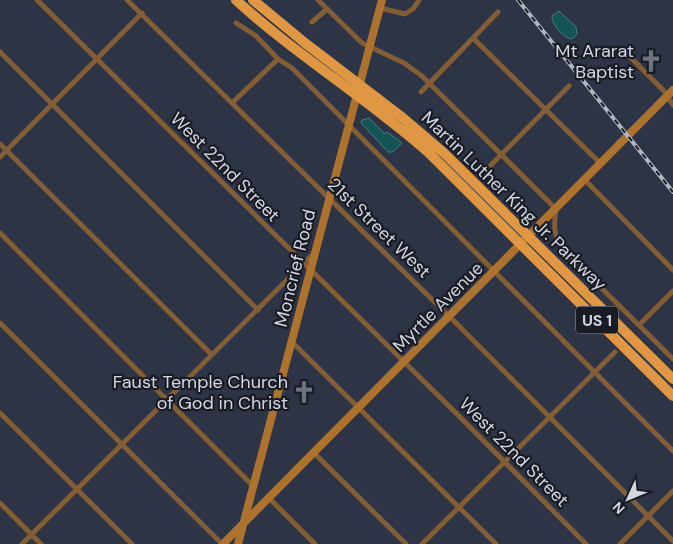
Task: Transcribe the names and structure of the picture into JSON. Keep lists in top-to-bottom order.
{
  "streets": {
    "highway": ["Martin Luther King Jr. Parkway", "US 1"],
    "main road": ["Moncrief Road", "Myrtle Avenue"],
    "street": ["West 22nd Street", "21st Street West"]
  },
  "crossings": [
    ["West 22nd Street", "Moncrief Road"],
    ["West 22nd Street", "Myrtle Avenue"],
    ["Martin Luther King Jr. Parkway", "Moncrief Road"],
    ["Martin Luther King Jr. Parkway", "Myrtle Avenue"],
    ["21st Street West", "Moncrief Road"],
    ["21st Street West", "Myrtle Avenue"],
    ["Moncrief Road", "Myrtle Avenue"]
  ],
  "places": {
    "church": ["Mt Ararat Baptist", "Faust Temple Church of God in Christ"]
  },
  "north": "bottom left"
}
